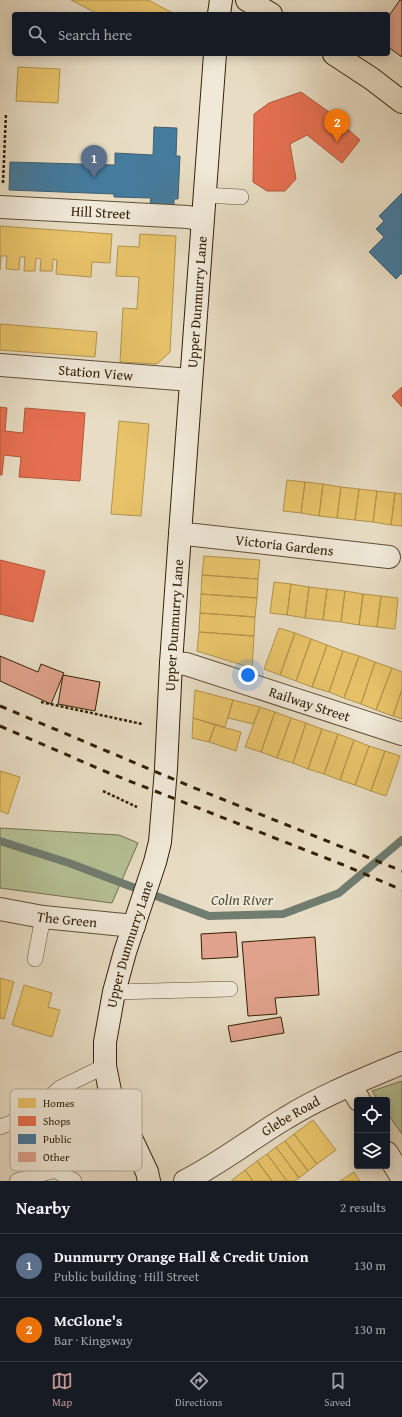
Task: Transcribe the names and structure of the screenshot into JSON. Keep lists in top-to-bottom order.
{
  "streets": {
    "street": [
      "Hill Street",
      "Upper Dunmurry Lane",
      "Station View",
      "Victoria Gardens",
      "Railway Street",
      "The Green",
      "Glebe Road"
    ]
  },
  "crossings": [
    ["Hill Street", "Upper Dunmurry Lane"],
    ["Upper Dunmurry Lane", "Station View"],
    ["Upper Dunmurry Lane", "Victoria Gardens"],
    ["Upper Dunmurry Lane", "Railway Street"],
    ["Upper Dunmurry Lane", "The Green"]
  ],
  "water": ["Colin River"],
  "legend": [
    "Homes",
    "Shops",
    "Public",
    "Other"
  ],
  "page": {
    "search": "Search here",
    "pins": ["2", "1"],
    "heading": ["Nearby", "2 results"],
    "list": [
      {
        "mark": "1",
        "name": "Dunmurry Orange Hall & Credit Union",
        "note": "Public building · Hill Street",
        "value": "130 m"
      },
      {
        "mark": "2",
        "name": "McGlone's",
        "note": "Bar · Kingsway",
        "value": "130 m"
      }
    ],
    "nav": ["Map", "Directions", "Saved"]
  }
}
